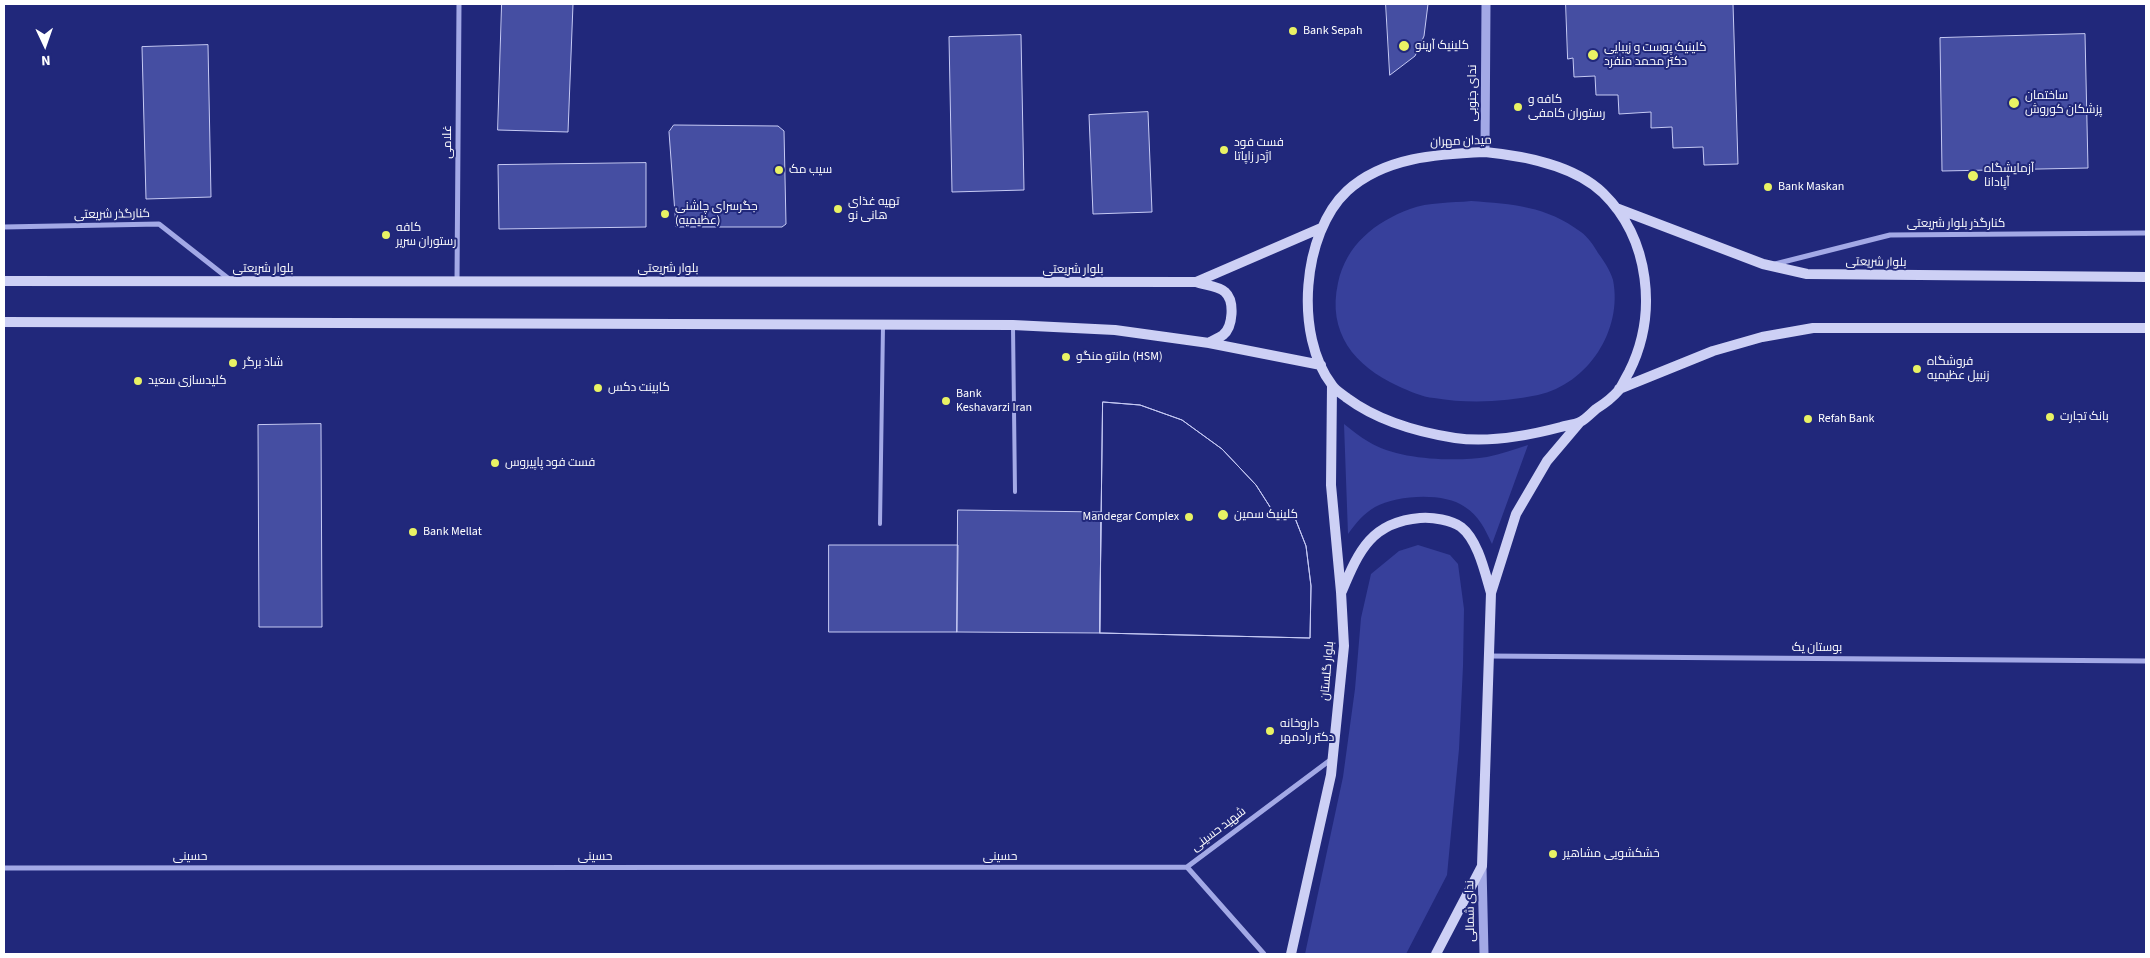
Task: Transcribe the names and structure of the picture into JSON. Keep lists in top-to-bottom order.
{
  "streets": {
    "main road": ["میدان مهران", "بلوار شریعتی", "بلوار گلستان"],
    "street": [
      "ندای جنوبی",
      "غلامی",
      "کنارگذر شریعتی",
      "کنارگذر بلوار شریعتی",
      "بوستان یک",
      "شهید حسینی",
      "حسینی",
      "ندای شمالی"
    ]
  },
  "crossings": [
    ["ندای جنوبی", "میدان مهران"],
    ["غلامی", "بلوار شریعتی"],
    ["میدان مهران", "بلوار شریعتی"],
    ["میدان مهران", "بلوار گلستان"],
    ["کنارگذر شریعتی", "بلوار شریعتی"],
    ["کنارگذر بلوار شریعتی", "بلوار شریعتی"],
    ["بلوار گلستان", "شهید حسینی"],
    ["شهید حسینی", "حسینی"]
  ],
  "places": [
    "Bank Sepah",
    "کلینیک آرینو",
    "کلینیک پوست و زیبایی دکتر محمد منفرد",
    "ساختمان پزشکان کوروش",
    "کافه و رستوران کامفی",
    "فست فود اژدر زاپاتا",
    "سیب مک",
    "آزمایشگاه آپادانا",
    "Bank Maskan",
    "تهیه غذای هانی نو",
    "جگرسرای چاشنی (عظیمیه)",
    "کافه رستوران سریر",
    "مانتو منگو (HSM)",
    "شاذ برگر",
    "فروشگاه زنبیل عظیمیه",
    "کلیدسازی سعید",
    "کابینت دکس",
    "Bank Keshavarzi Iran",
    "بانک تجارت",
    "Refah Bank",
    "فست فود پاپیروس",
    "کلینیک سمین",
    "Mandegar Complex",
    "Bank Mellat",
    "داروخانه دکتر رادمهر",
    "خشکشویی مشاهیر"
  ],
  "north": "bottom"
}
